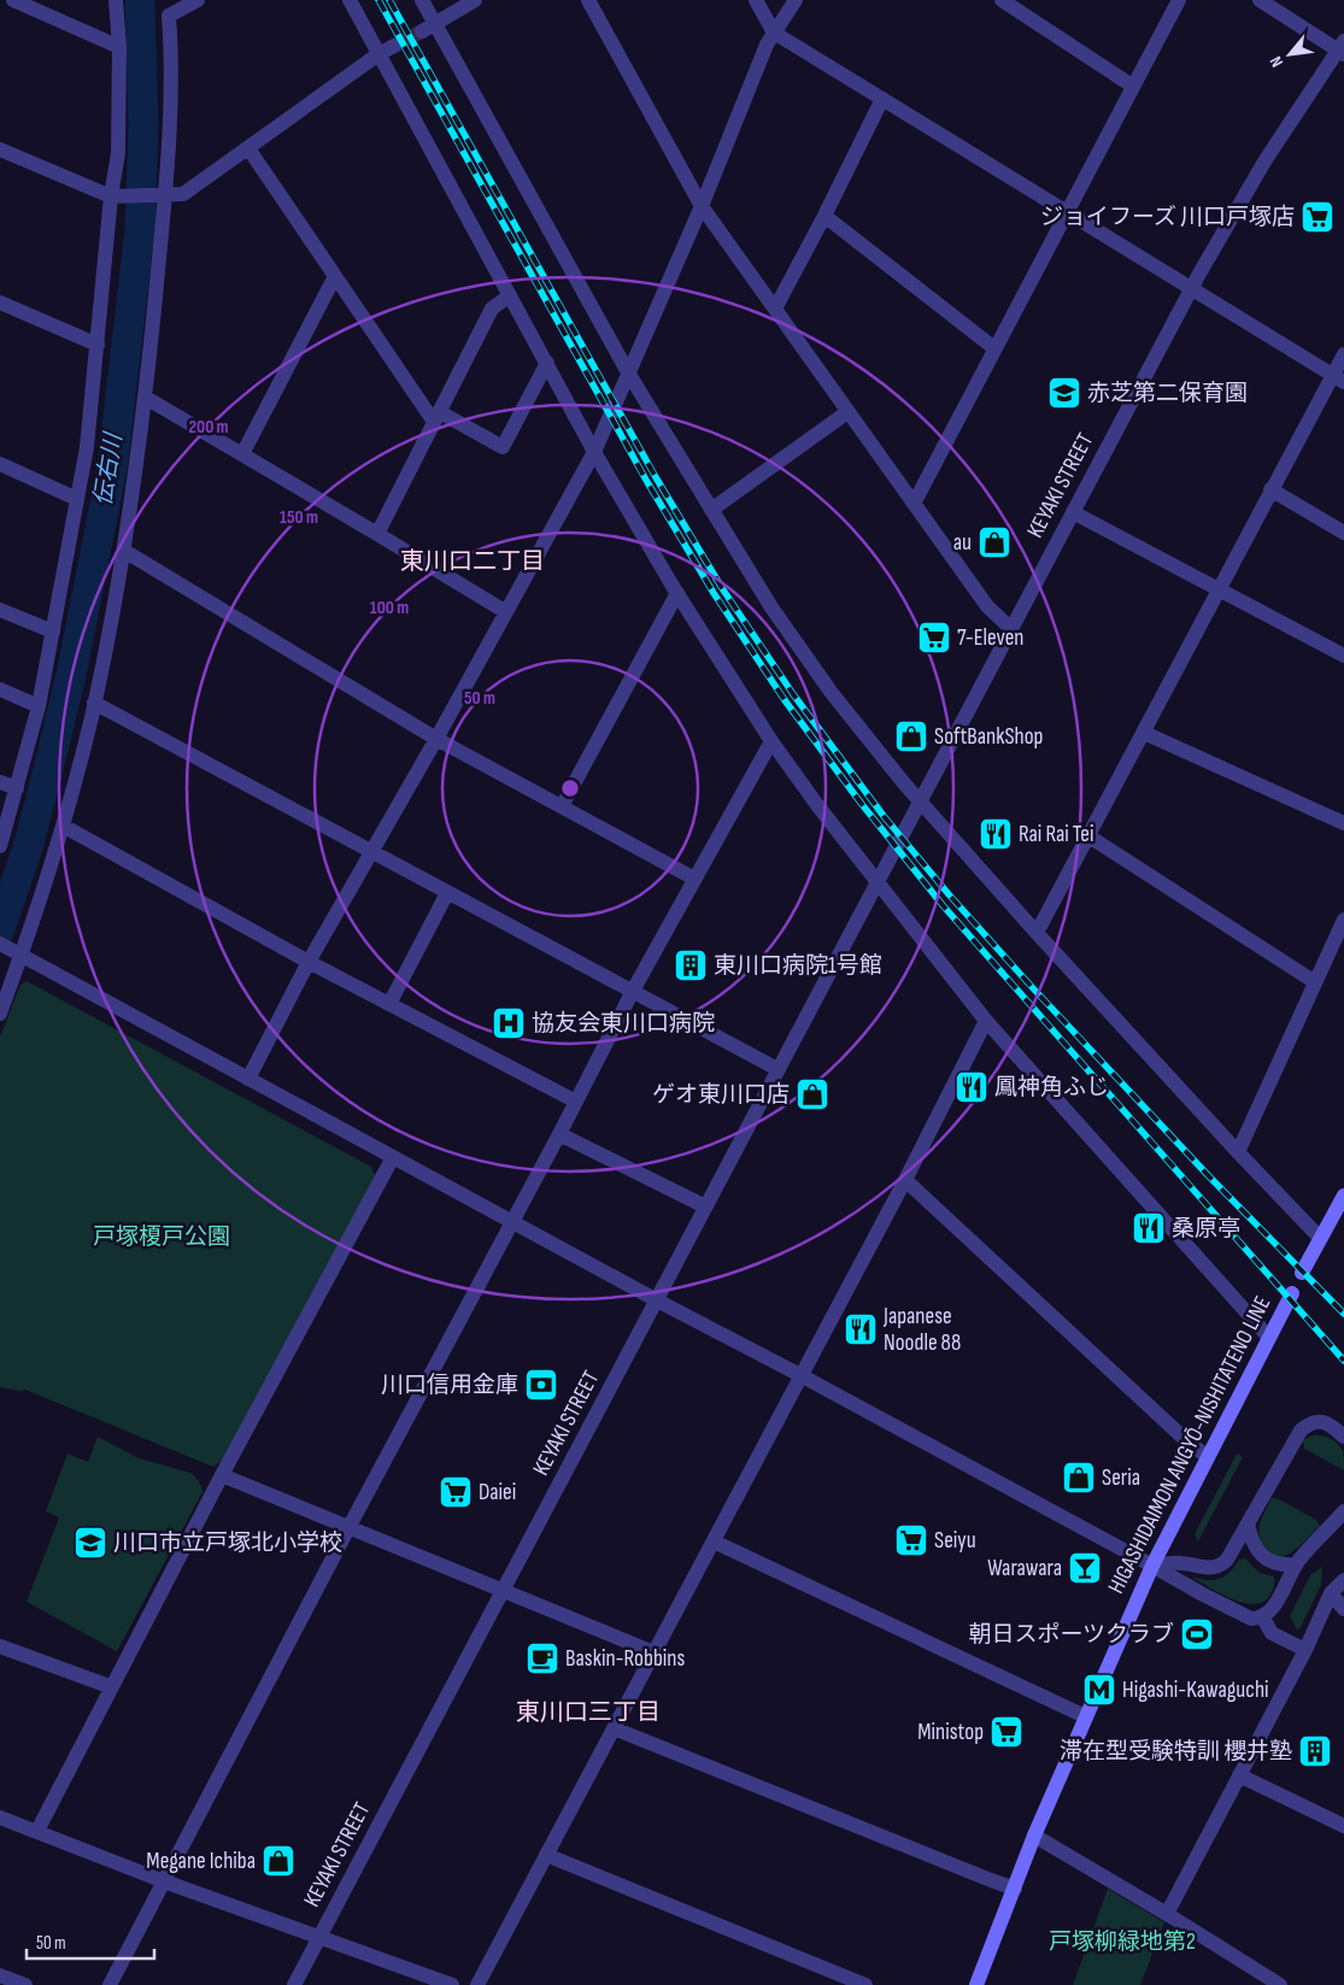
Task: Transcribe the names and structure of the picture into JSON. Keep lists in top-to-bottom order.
{
  "streets": {
    "main road": ["HIGASHIDAIMON ANGYŌ-NISHITATENO LINE"],
    "street": ["KEYAKI STREET"]
  },
  "districts": ["東川口二丁目", "東川口三丁目"],
  "water": ["伝右川"],
  "parks": ["戸塚榎戸公園", "戸塚柳緑地第2"],
  "places": {
    "supermarket": [
      "ジョイフーズ 川口戸塚店",
      "7-Eleven",
      "Daiei",
      "Seiyu",
      "Ministop"
    ],
    "school or university": ["赤芝第二保育園", "川口市立戸塚北小学校"],
    "shop": [
      "au",
      "SoftBankShop",
      "ゲオ東川口店",
      "Seria",
      "Megane Ichiba"
    ],
    "restaurant": [
      "Rai Rai Tei",
      "鳳神角ふじ",
      "桑原亭",
      "Japanese Noodle 88"
    ],
    "building": ["東川口病院1号館", "滞在型受験特訓 櫻井塾"],
    "hospital": ["協友会東川口病院"],
    "bank": ["川口信用金庫"],
    "bar": ["Warawara"],
    "sports": ["朝日スポーツクラブ"],
    "cafe": ["Baskin-Robbins"],
    "metro station": ["Higashi-Kawaguchi"]
  },
  "scale_bar": "50 m",
  "north": "bottom left",
  "rings": [
    "200 m",
    "150 m",
    "100 m",
    "50 m"
  ]
}
